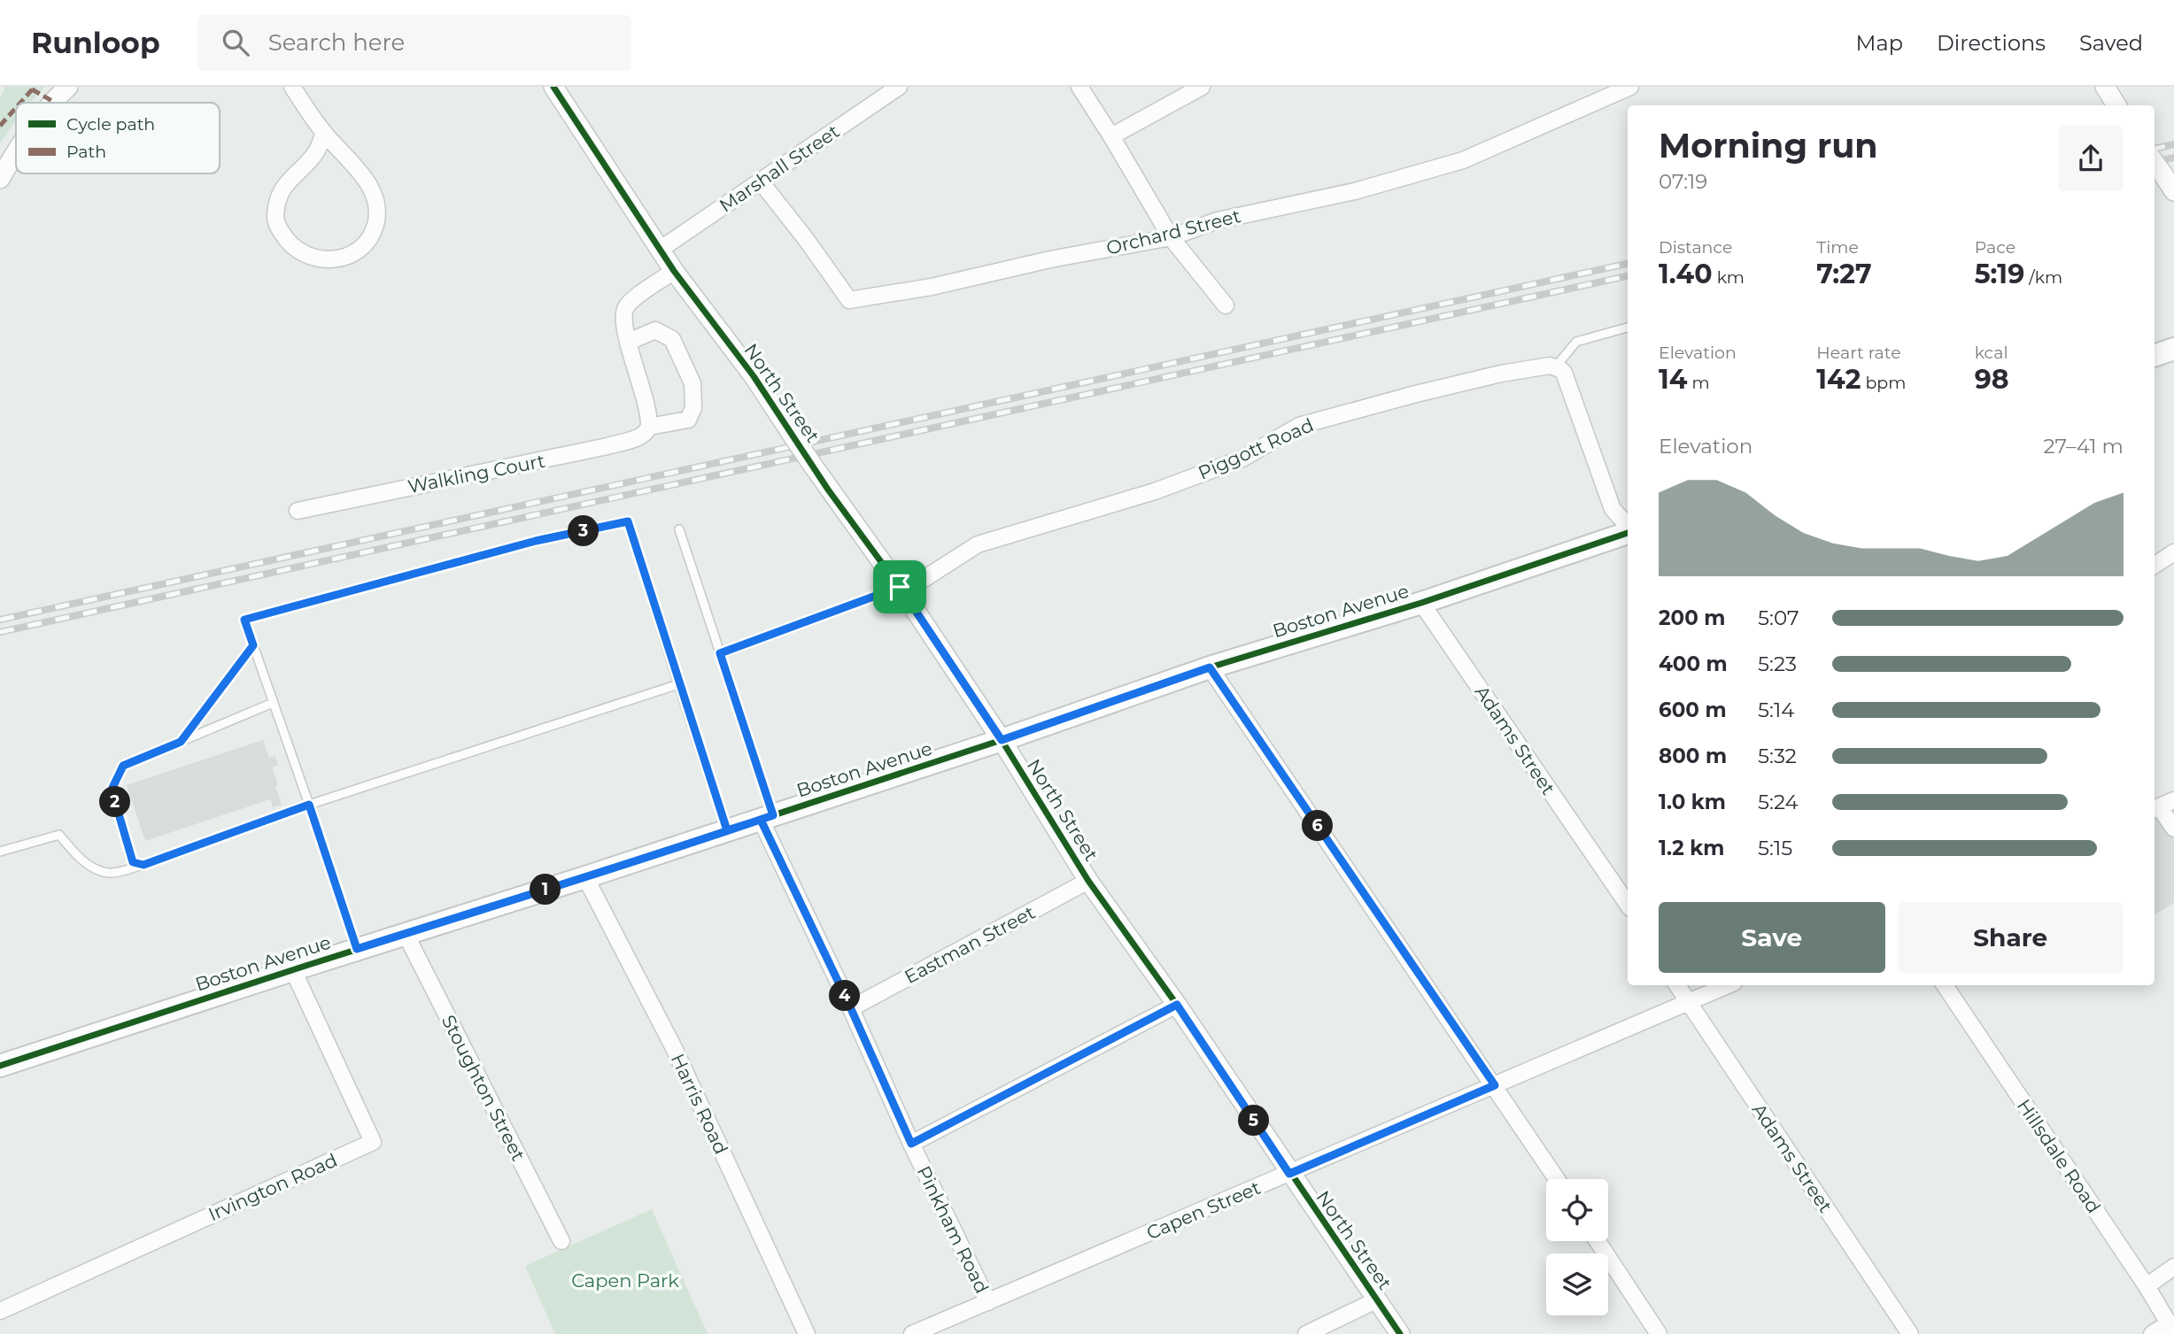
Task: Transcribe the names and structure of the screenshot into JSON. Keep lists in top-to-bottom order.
{
  "streets": {
    "main road": ["Boston Avenue"],
    "street": [
      "Marshall Street",
      "Orchard Street",
      "North Street",
      "Piggott Road",
      "Walkling Court",
      "Adams Street",
      "Eastman Street",
      "Stoughton Street",
      "Harris Road",
      "Hillsdale Road",
      "Irvington Road",
      "Capen Street",
      "Pinkham Road"
    ]
  },
  "crossings": [
    ["Marshall Street", "Orchard Street"],
    ["Marshall Street", "North Street"],
    ["North Street", "Piggott Road"],
    ["North Street", "Boston Avenue"],
    ["North Street", "Eastman Street"],
    ["North Street", "Capen Street"],
    ["Boston Avenue", "Adams Street"],
    ["Boston Avenue", "Stoughton Street"],
    ["Boston Avenue", "Harris Road"],
    ["Boston Avenue", "Irvington Road"],
    ["Boston Avenue", "Pinkham Road"],
    ["Adams Street", "Capen Street"],
    ["Eastman Street", "Pinkham Road"],
    ["Capen Street", "Pinkham Road"]
  ],
  "parks": ["Capen Park"],
  "legend": ["Cycle path", "Path"],
  "page": {
    "header": "Runloop",
    "search": "Search here",
    "nav": ["Map", "Directions", "Saved"],
    "heading": ["Morning run", "07:19"],
    "stats": [
      ["Distance", "1.40 km"],
      ["Time", "7:27"],
      ["Pace", "5:19 /km"],
      ["Elevation", "14 m"],
      ["Heart rate", "142 bpm"],
      ["kcal", "98"]
    ],
    "chart": ["Elevation", "27–41 m"],
    "pins": [
      "3",
      "2",
      "6",
      "1",
      "4",
      "5"
    ],
    "list": [
      {
        "name": "200 m",
        "note": "5:07"
      },
      {
        "name": "400 m",
        "note": "5:23"
      },
      {
        "name": "600 m",
        "note": "5:14"
      },
      {
        "name": "800 m",
        "note": "5:32"
      },
      {
        "name": "1.0 km",
        "note": "5:24"
      },
      {
        "name": "1.2 km",
        "note": "5:15"
      }
    ],
    "buttons": ["Save", "Share"]
  }
}
